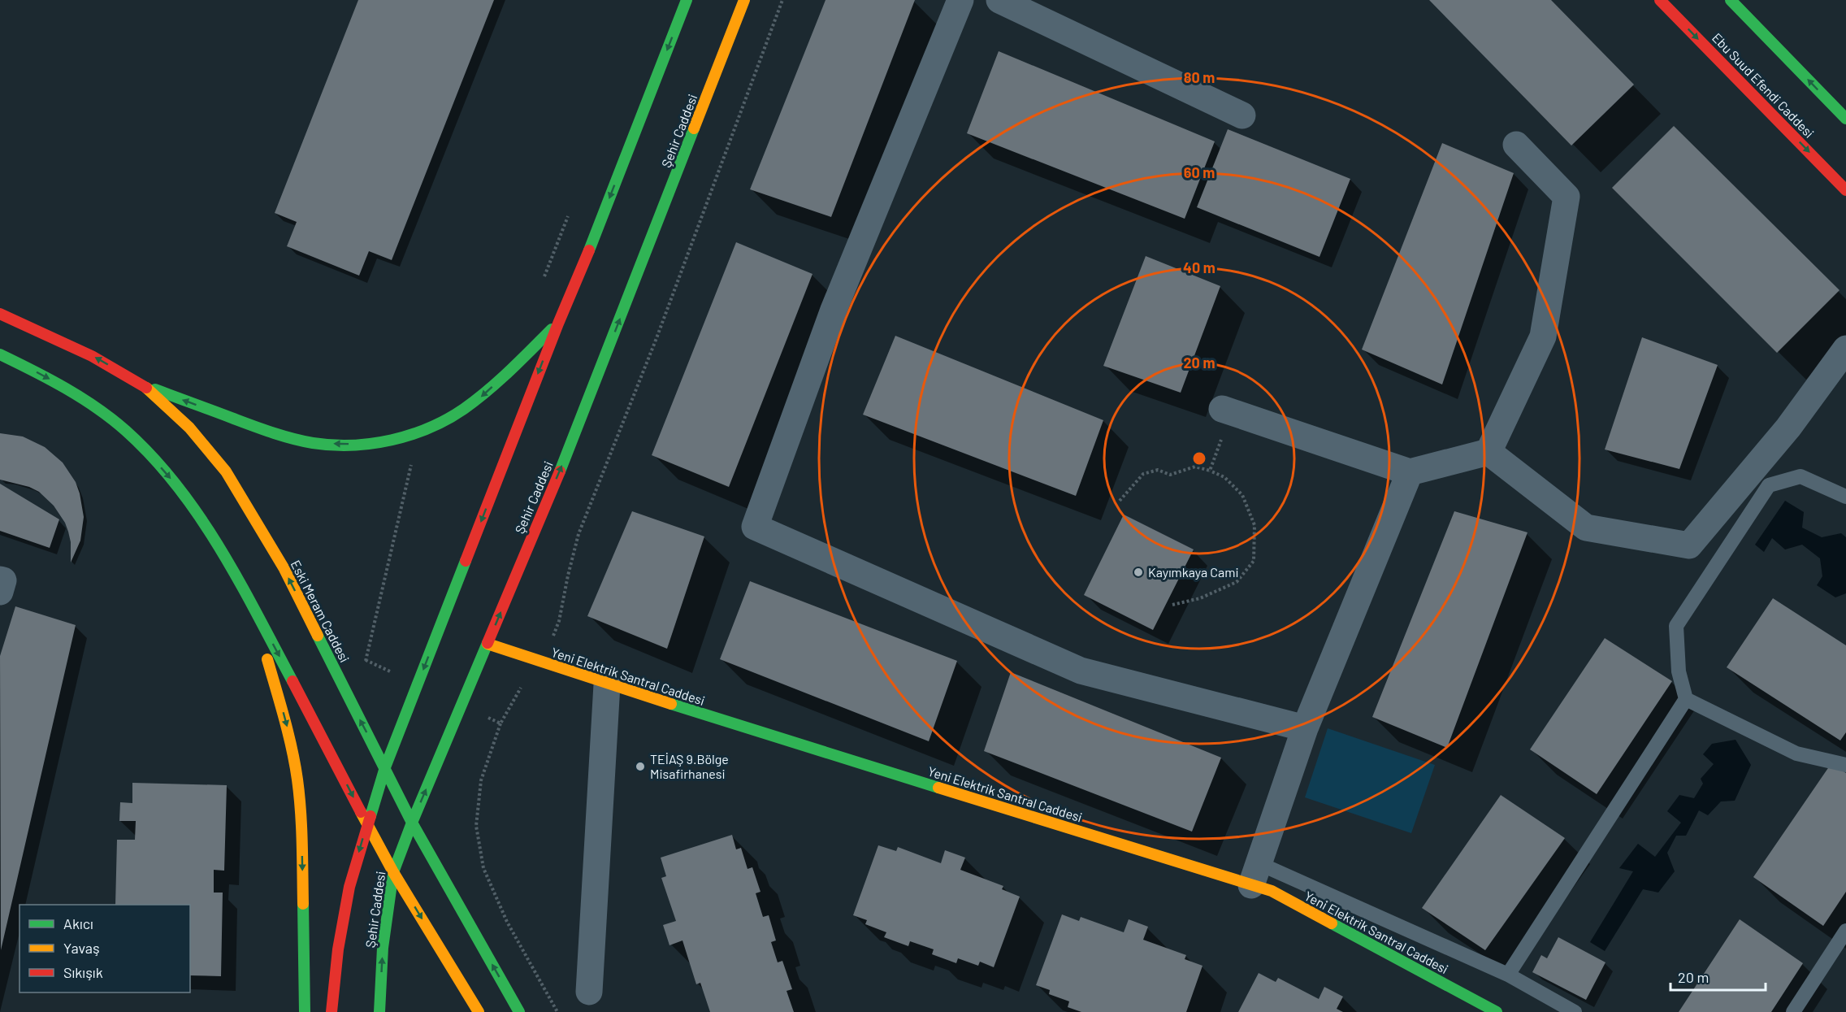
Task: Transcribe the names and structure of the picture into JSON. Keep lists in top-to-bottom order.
{
  "streets": {
    "main road": [
      "Ebu Suud Efendi Caddesi",
      "Şehir Caddesi",
      "Eski Meram Caddesi",
      "Yeni Elektrik Santral Caddesi"
    ]
  },
  "crossings": [
    ["Şehir Caddesi", "Eski Meram Caddesi"],
    ["Şehir Caddesi", "Yeni Elektrik Santral Caddesi"]
  ],
  "places": ["Kayımkaya Cami", "TEİAŞ 9.Bölge Misafirhanesi"],
  "legend": ["Akıcı", "Yavaş", "Sıkışık"],
  "scale_bar": "20 m",
  "rings": [
    "80 m",
    "60 m",
    "40 m",
    "20 m"
  ]
}
